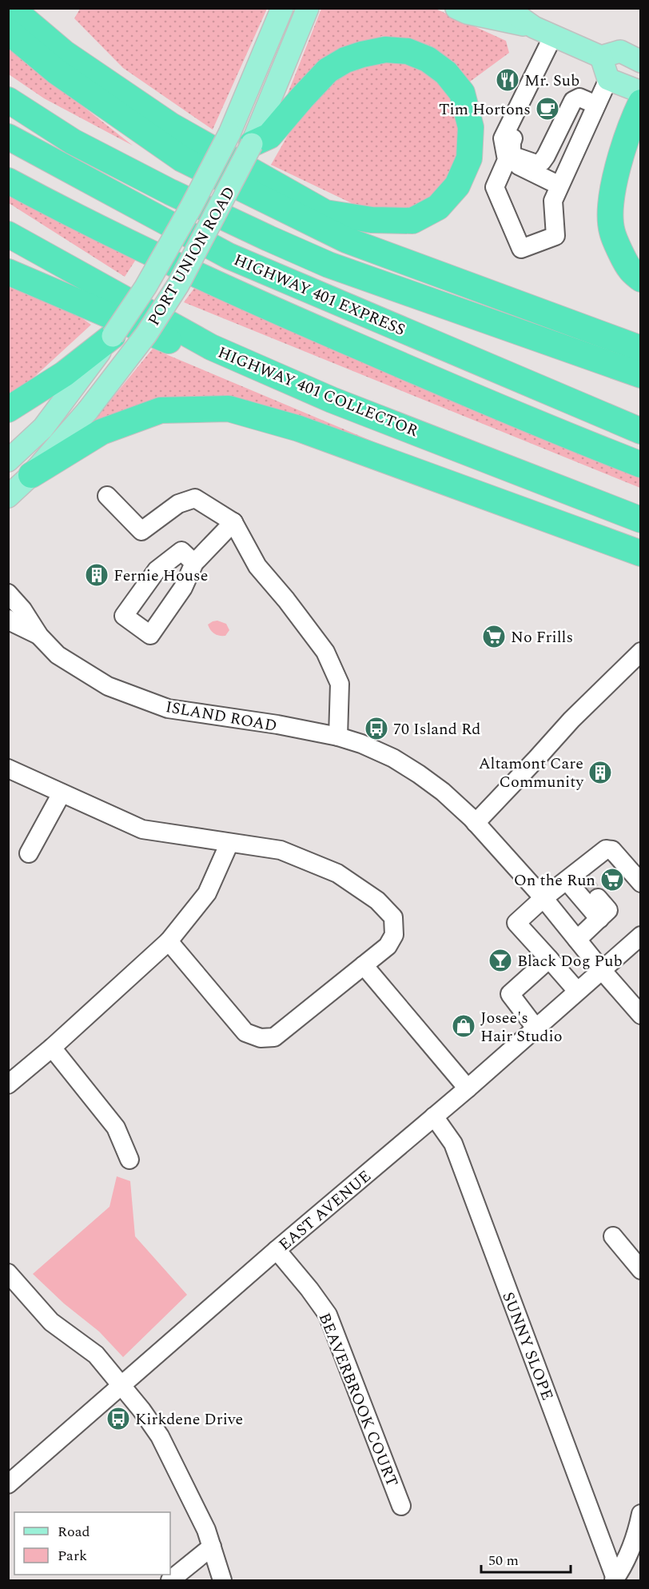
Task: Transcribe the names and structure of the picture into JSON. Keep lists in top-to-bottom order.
{
  "streets": {
    "highway": ["HIGHWAY 401 EXPRESS", "HIGHWAY 401 COLLECTOR"],
    "main road": ["PORT UNION ROAD"],
    "street": [
      "ISLAND ROAD",
      "EAST AVENUE",
      "SUNNY SLOPE",
      "BEAVERBROOK COURT"
    ]
  },
  "crossings": [
    ["ISLAND ROAD", "EAST AVENUE"],
    ["EAST AVENUE", "SUNNY SLOPE"],
    ["EAST AVENUE", "BEAVERBROOK COURT"]
  ],
  "places": {
    "restaurant": ["Mr. Sub"],
    "cafe": ["Tim Hortons"],
    "building": ["Fernie House", "Altamont Care Community"],
    "supermarket": ["No Frills", "On the Run"],
    "bus stop": ["70 Island Rd", "Kirkdene Drive"],
    "bar": ["Black Dog Pub"],
    "shop": ["Josee's Hair Studio"]
  },
  "legend": ["Road", "Park"],
  "scale_bar": "50 m"
}
